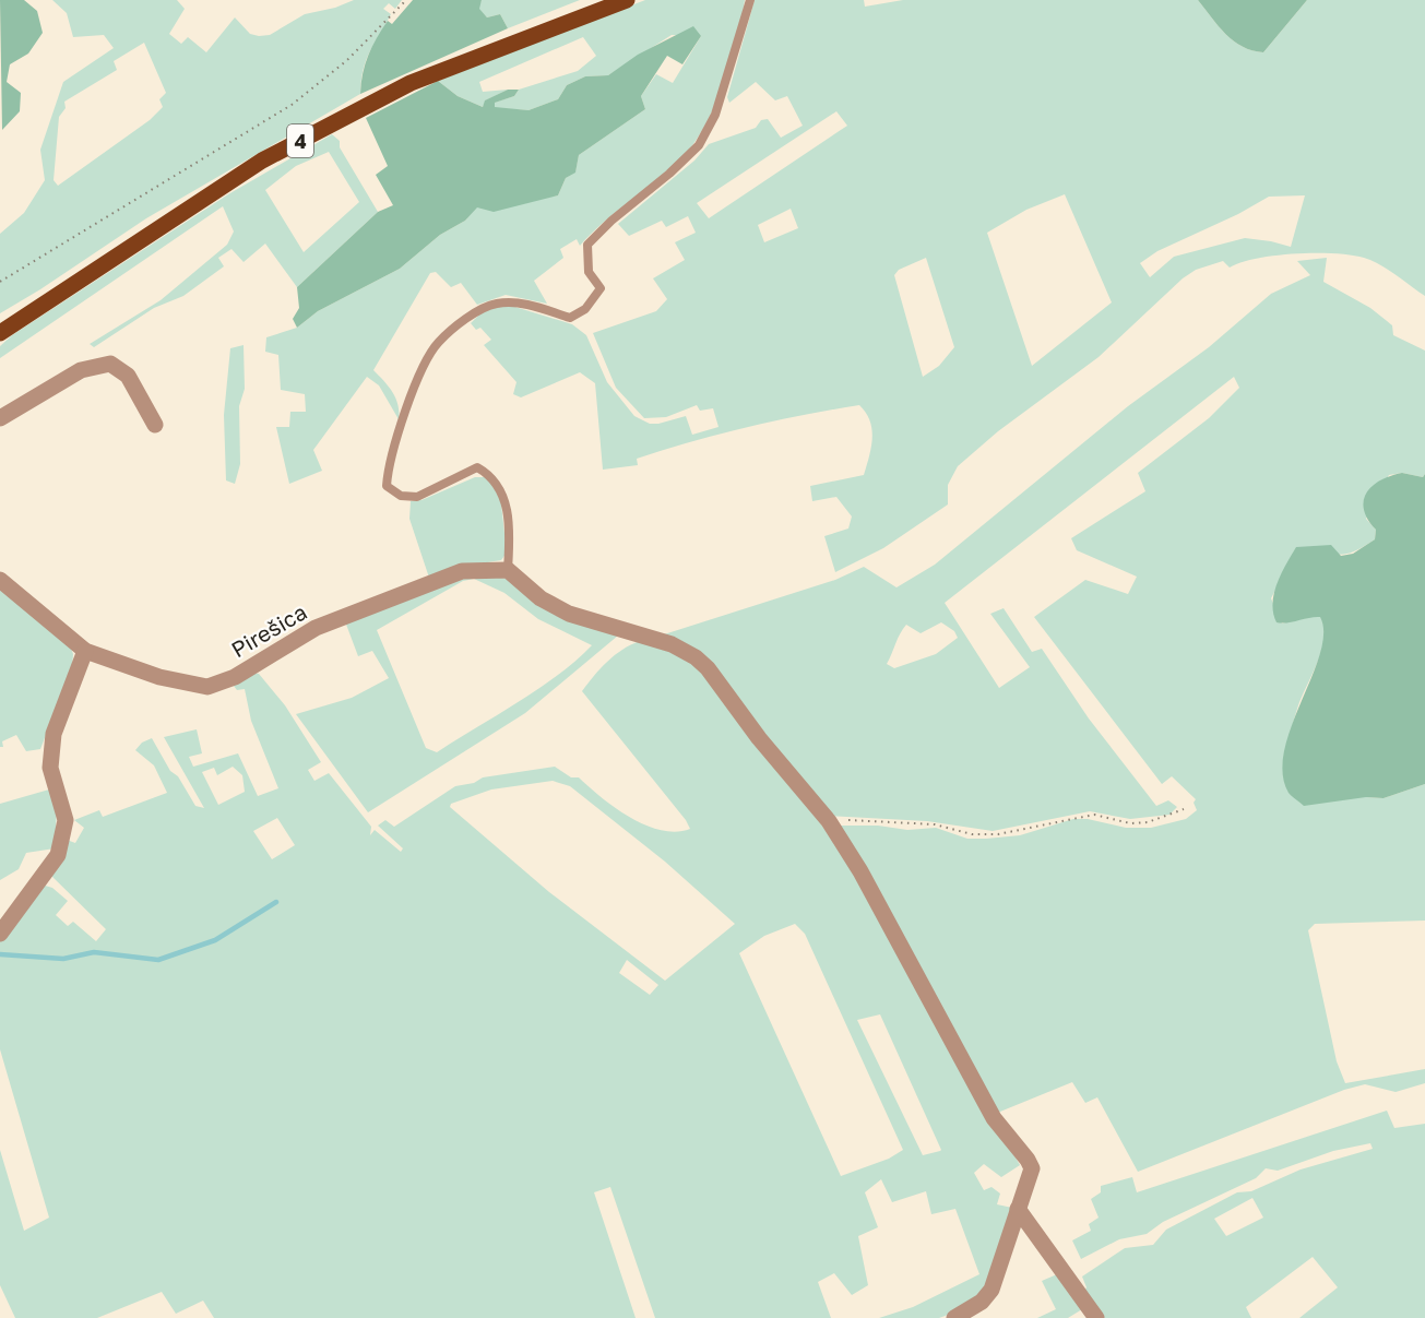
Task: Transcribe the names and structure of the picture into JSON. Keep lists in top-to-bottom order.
{
  "streets": {
    "main road": ["4"],
    "street": ["Pirešica"]
  }
}
